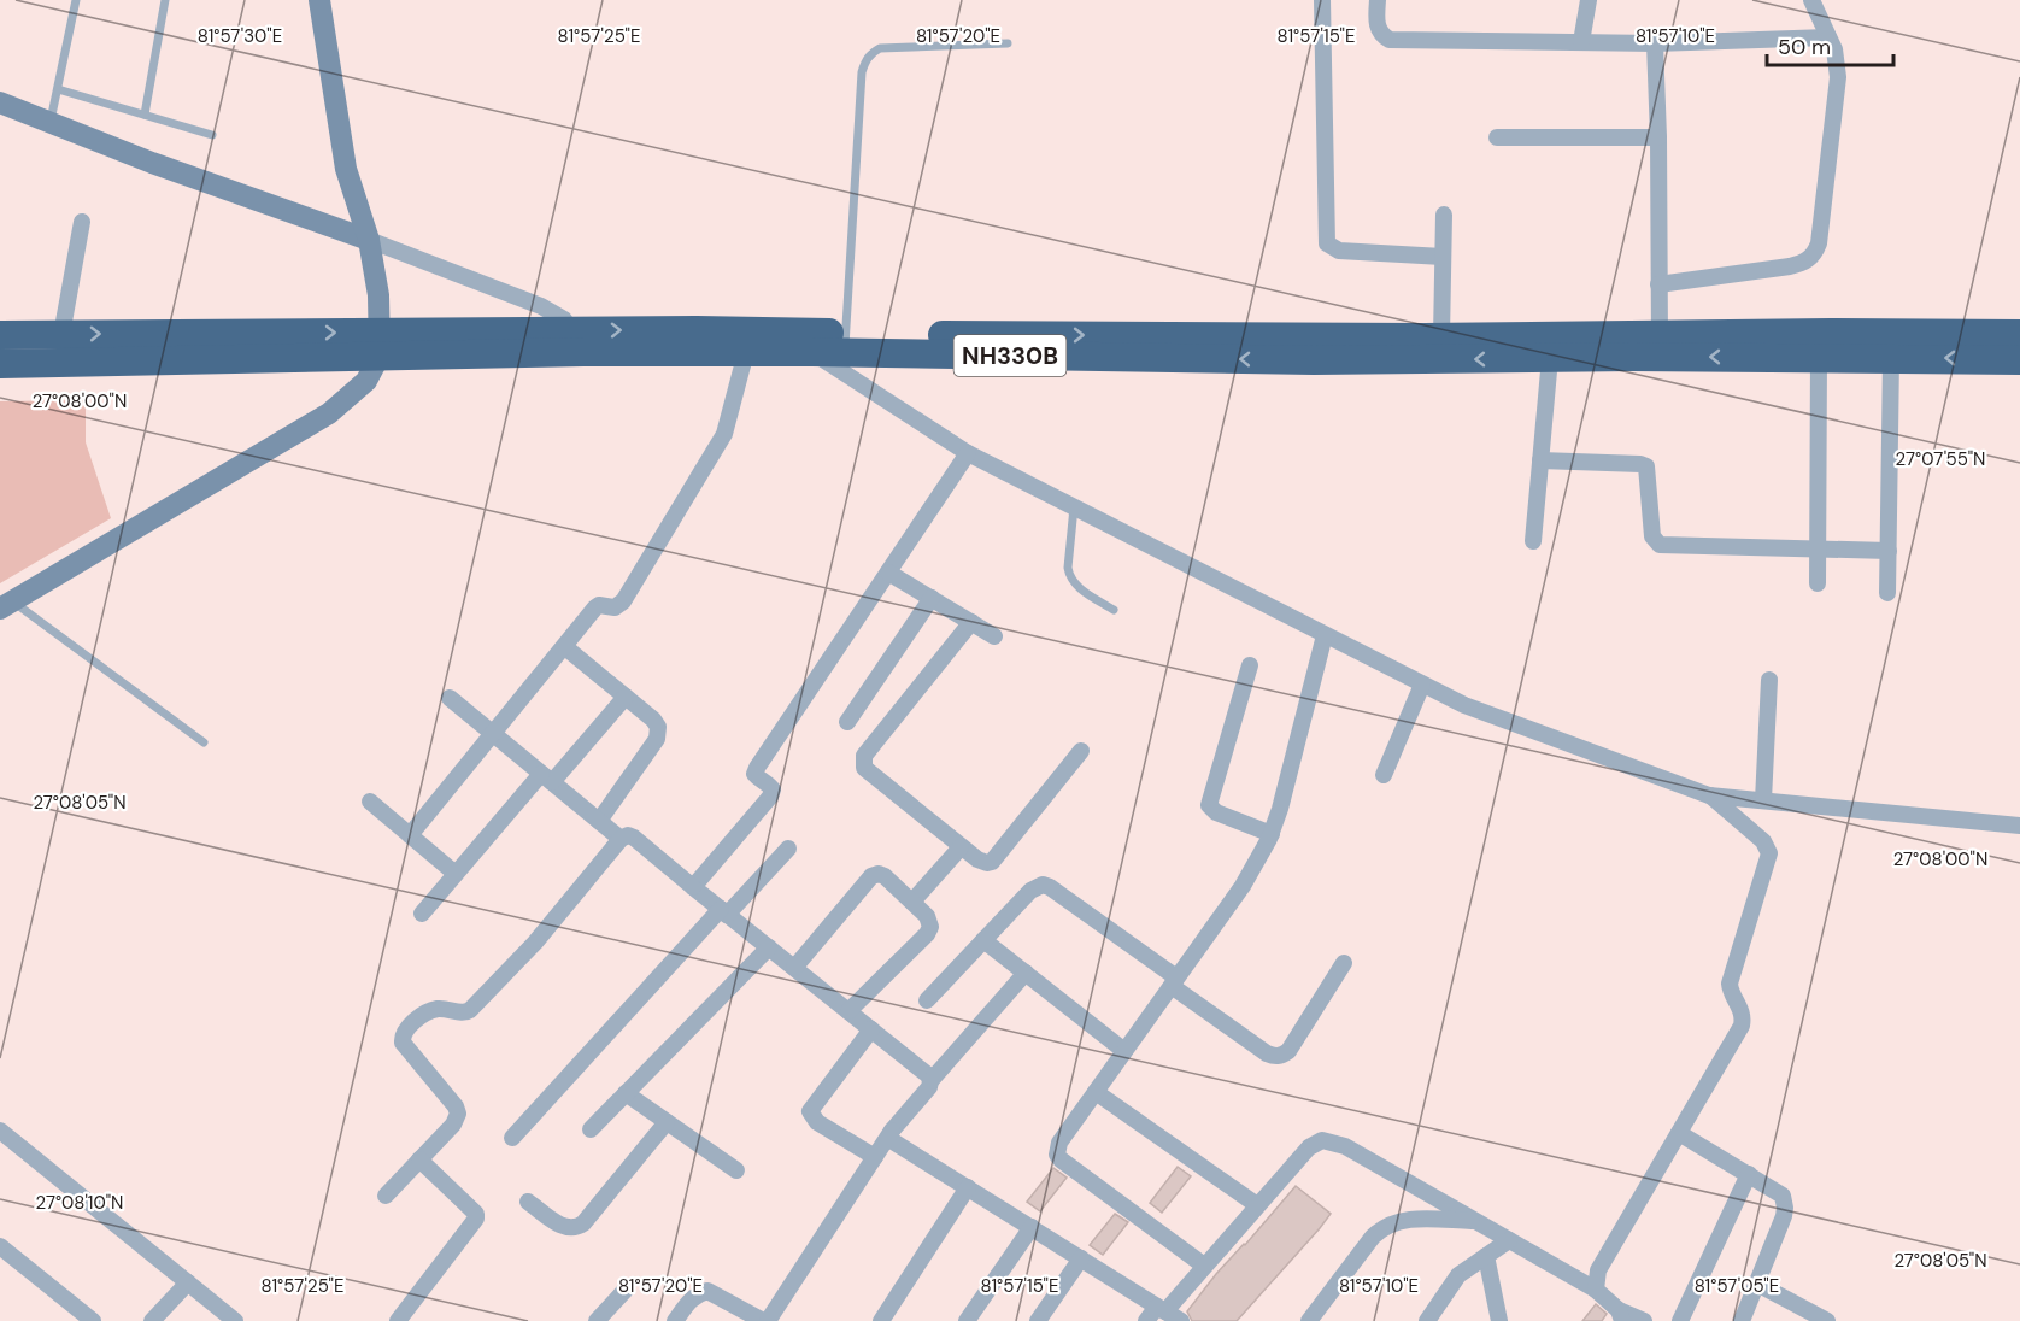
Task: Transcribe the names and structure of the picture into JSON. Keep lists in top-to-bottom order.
{
  "streets": {
    "highway": ["NH330B"]
  },
  "scale_bar": "50 m",
  "coordinates": [
    "81°57'30\"E",
    "81°57'25\"E",
    "81°57'20\"E",
    "81°57'15\"E",
    "81°57'10\"E",
    "27°08'00\"N",
    "27°07'55\"N",
    "27°08'05\"N",
    "27°08'10\"N",
    "81°57'05\"E"
  ]
}
